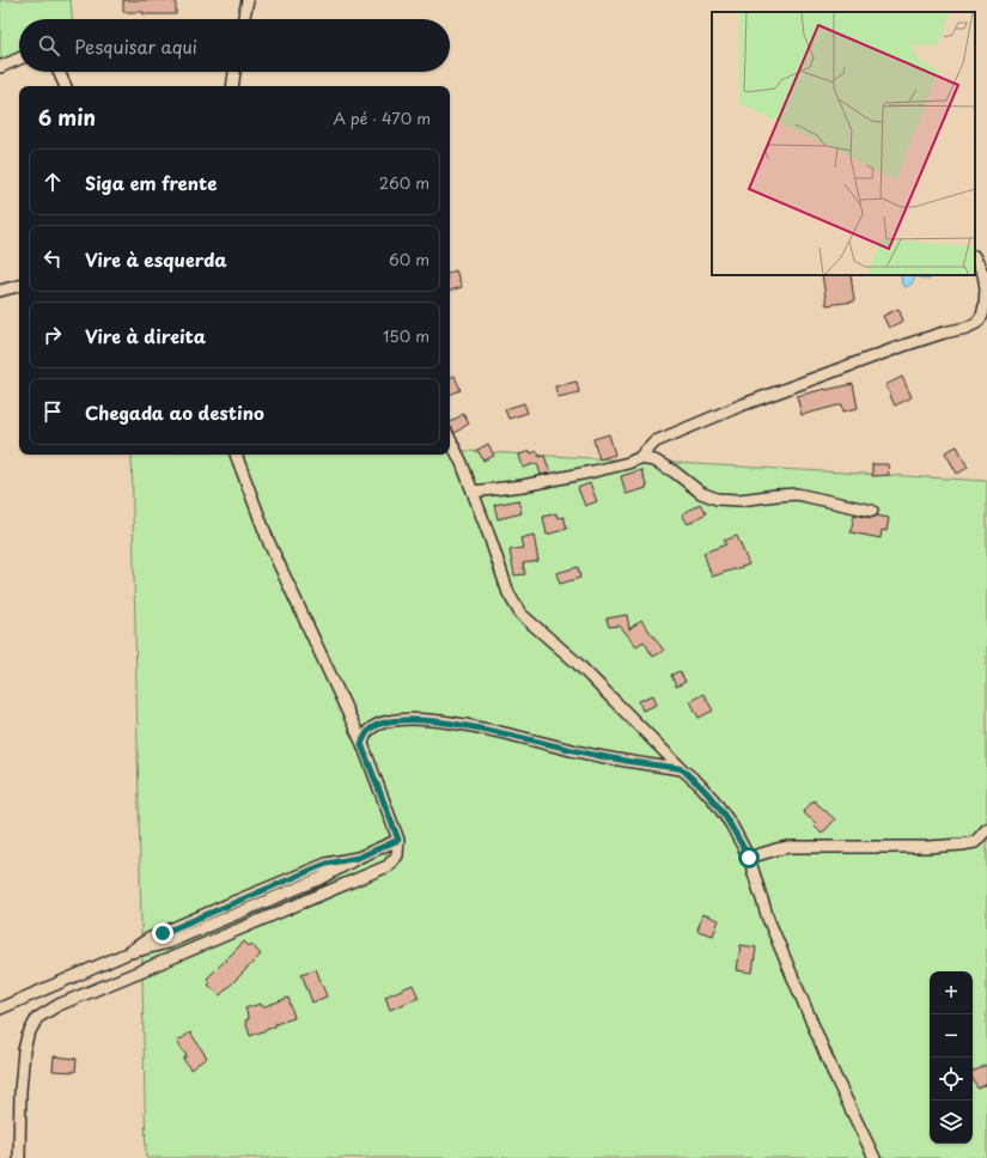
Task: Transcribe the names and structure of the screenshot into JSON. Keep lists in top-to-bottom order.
{
  "page": {
    "search": "Pesquisar aqui",
    "heading": ["6 min", "A pé · 470 m"],
    "list": [
      ["Siga em frente", "260 m"],
      ["Vire à esquerda", "60 m"],
      ["Vire à direita", "150 m"],
      "Chegada ao destino"
    ],
    "map_buttons": ["+", "−"]
  }
}
